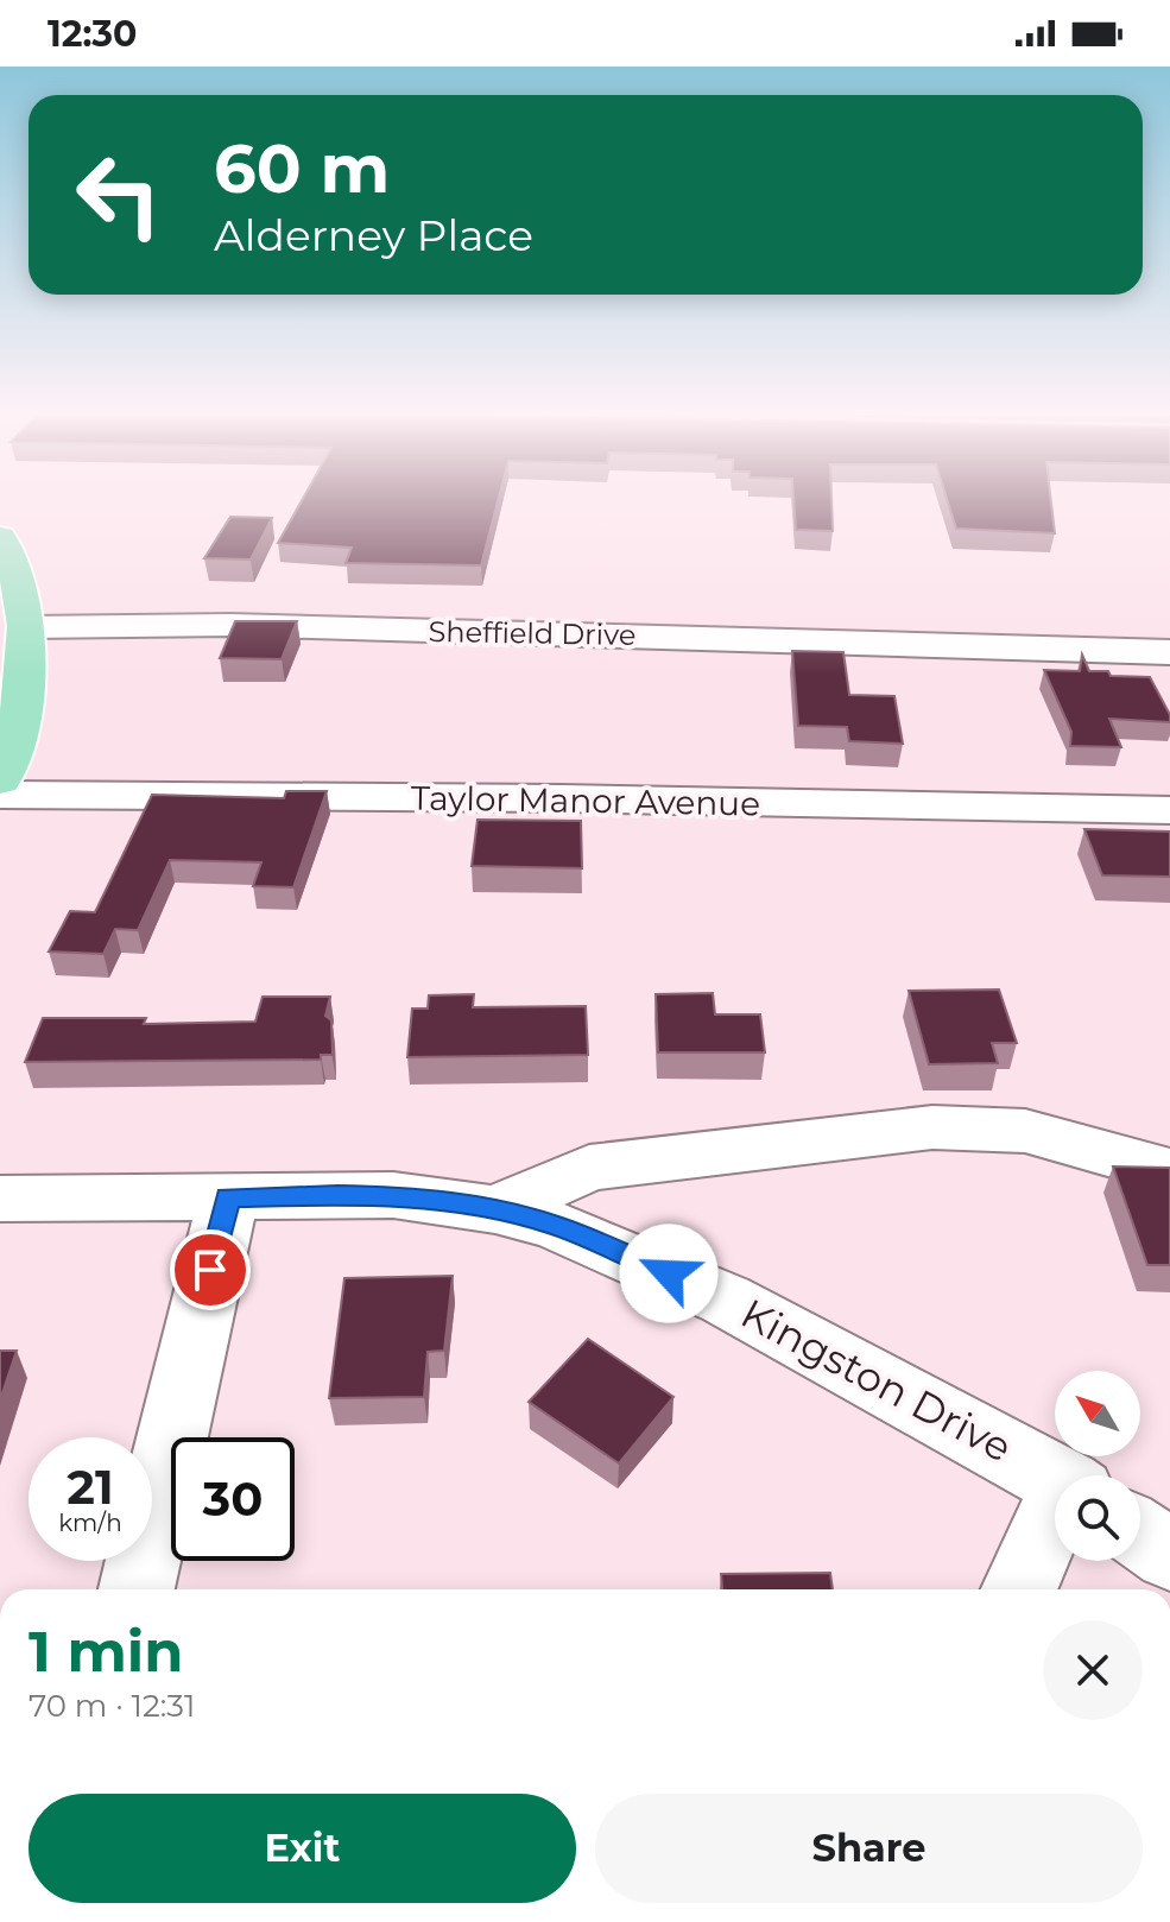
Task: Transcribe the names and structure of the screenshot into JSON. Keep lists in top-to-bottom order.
{
  "streets": {
    "street": ["Sheffield Drive", "Taylor Manor Avenue", "Kingston Drive"]
  },
  "north": "top left",
  "page": {
    "status": "12:30",
    "turn": ["60 m", "Alderney Place"],
    "speed": "21 km/h",
    "limit": "30",
    "heading": ["1 min", "70 m · 12:31"],
    "buttons": ["Exit", "Share"]
  }
}
